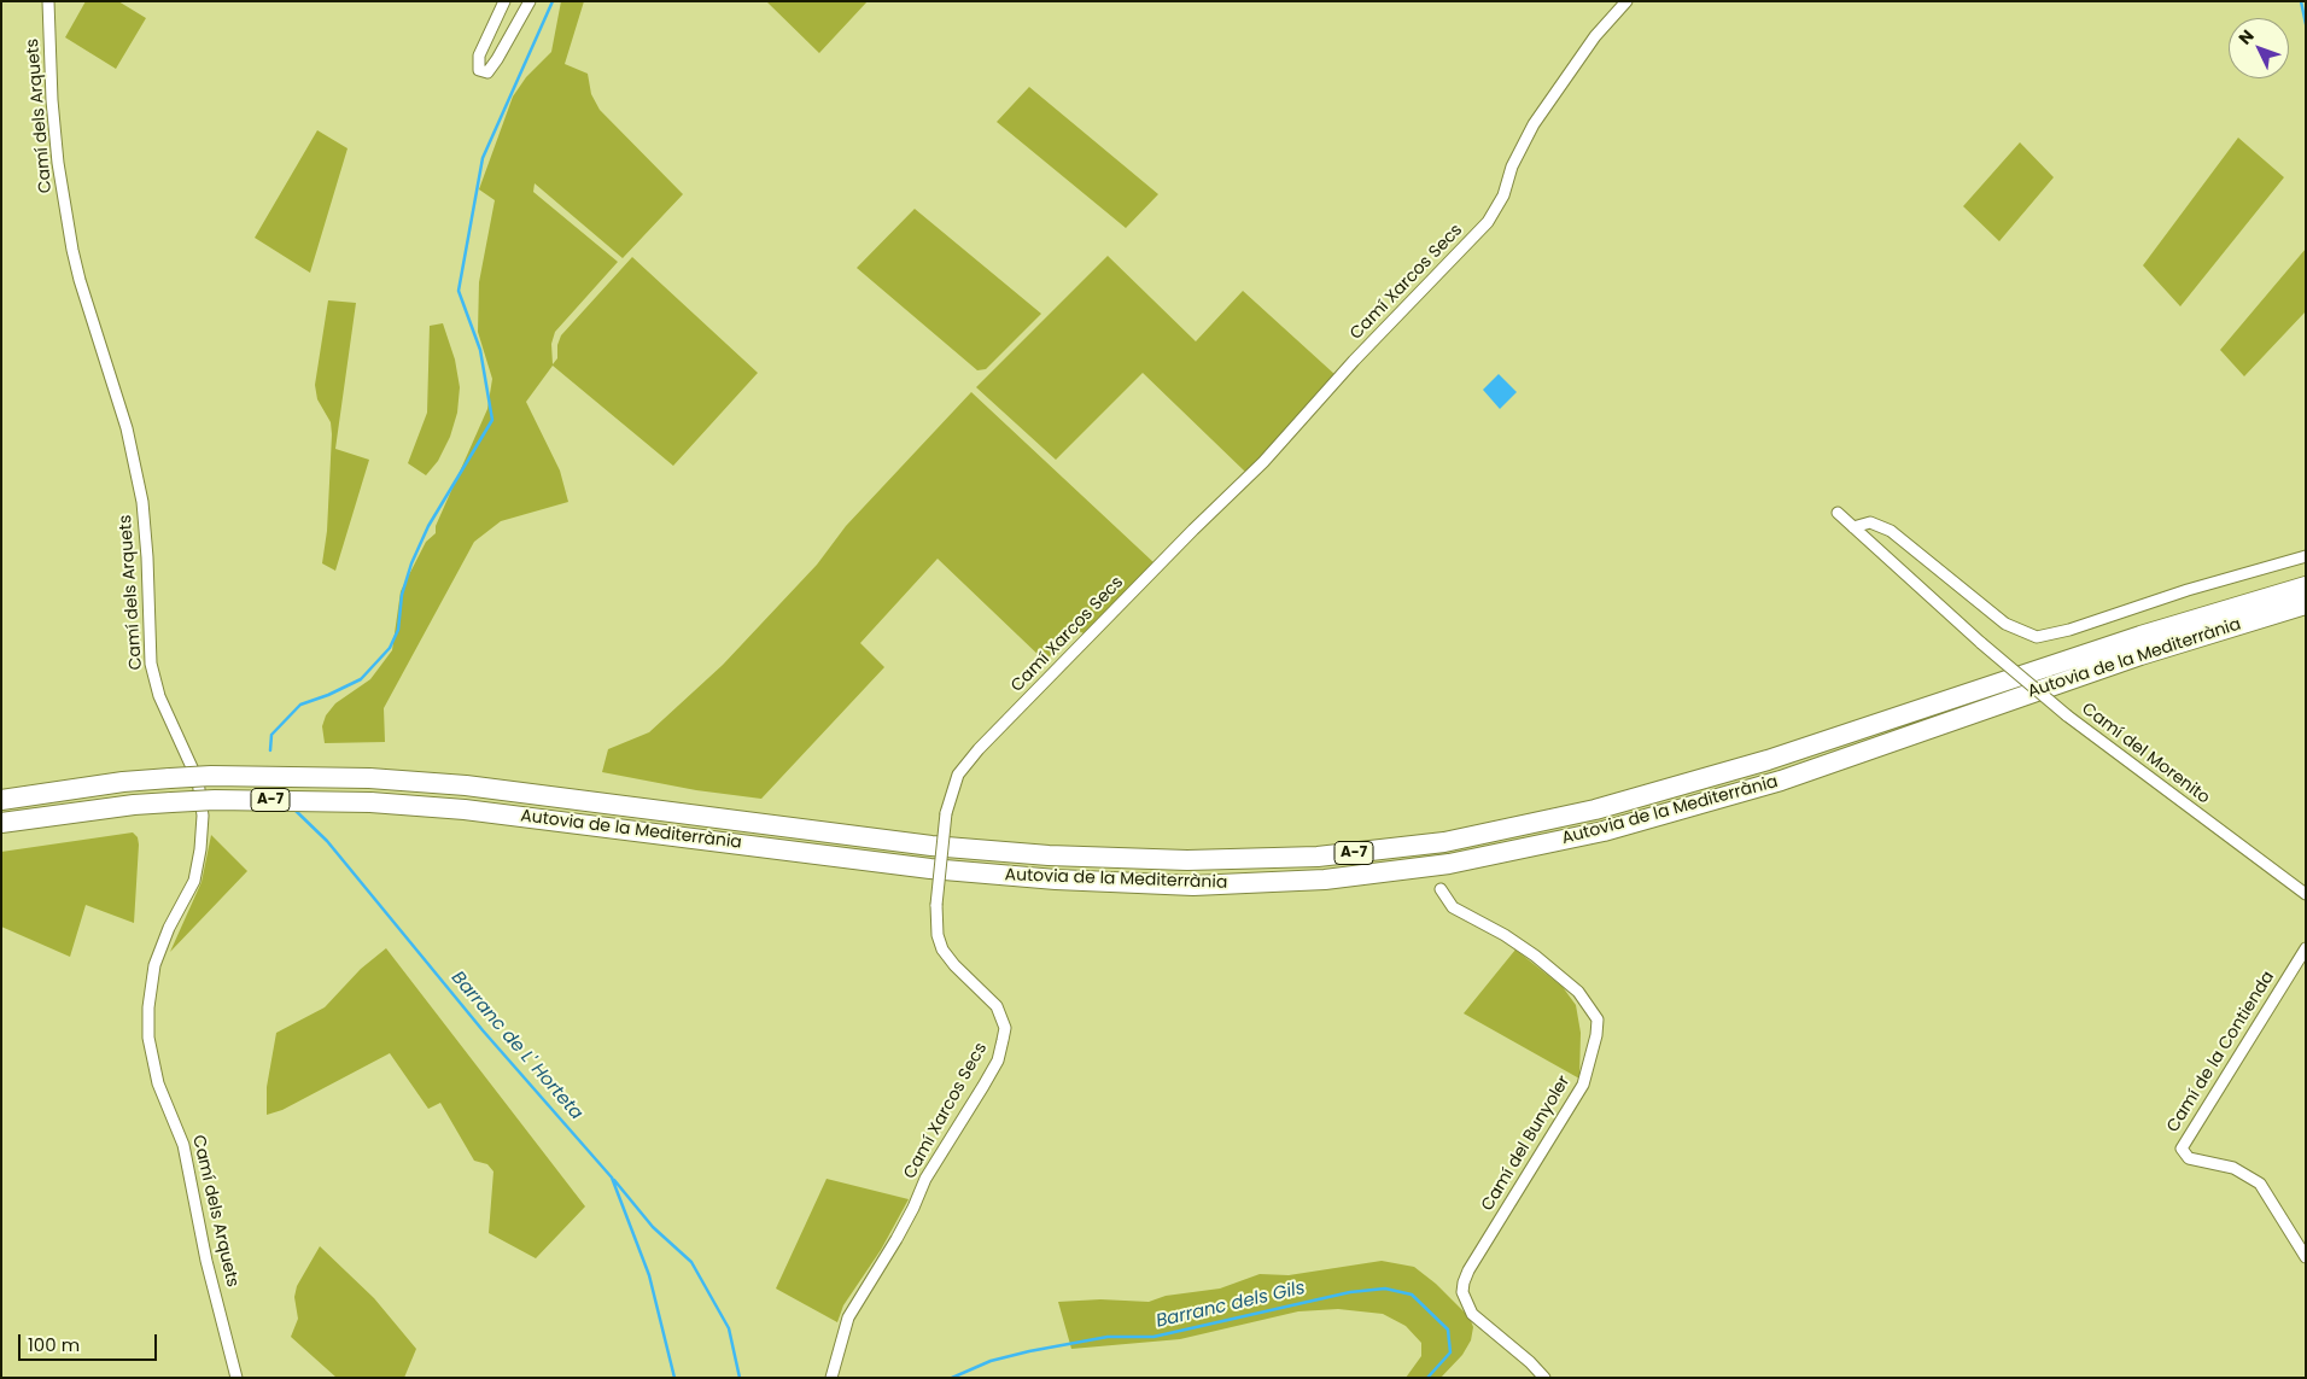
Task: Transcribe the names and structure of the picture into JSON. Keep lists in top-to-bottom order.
{
  "streets": {
    "highway": ["Autovia de la Mediterrània", "A-7"],
    "street": [
      "Camí dels Arquets",
      "Camí Xarcos Secs",
      "Camí del Morenito",
      "Camí de la Contienda",
      "Camí del Bunyoler"
    ]
  },
  "water": ["Barranc de L' Horteta", "Barranc dels Gils"],
  "scale_bar": "100 m",
  "north": "top left"
}
